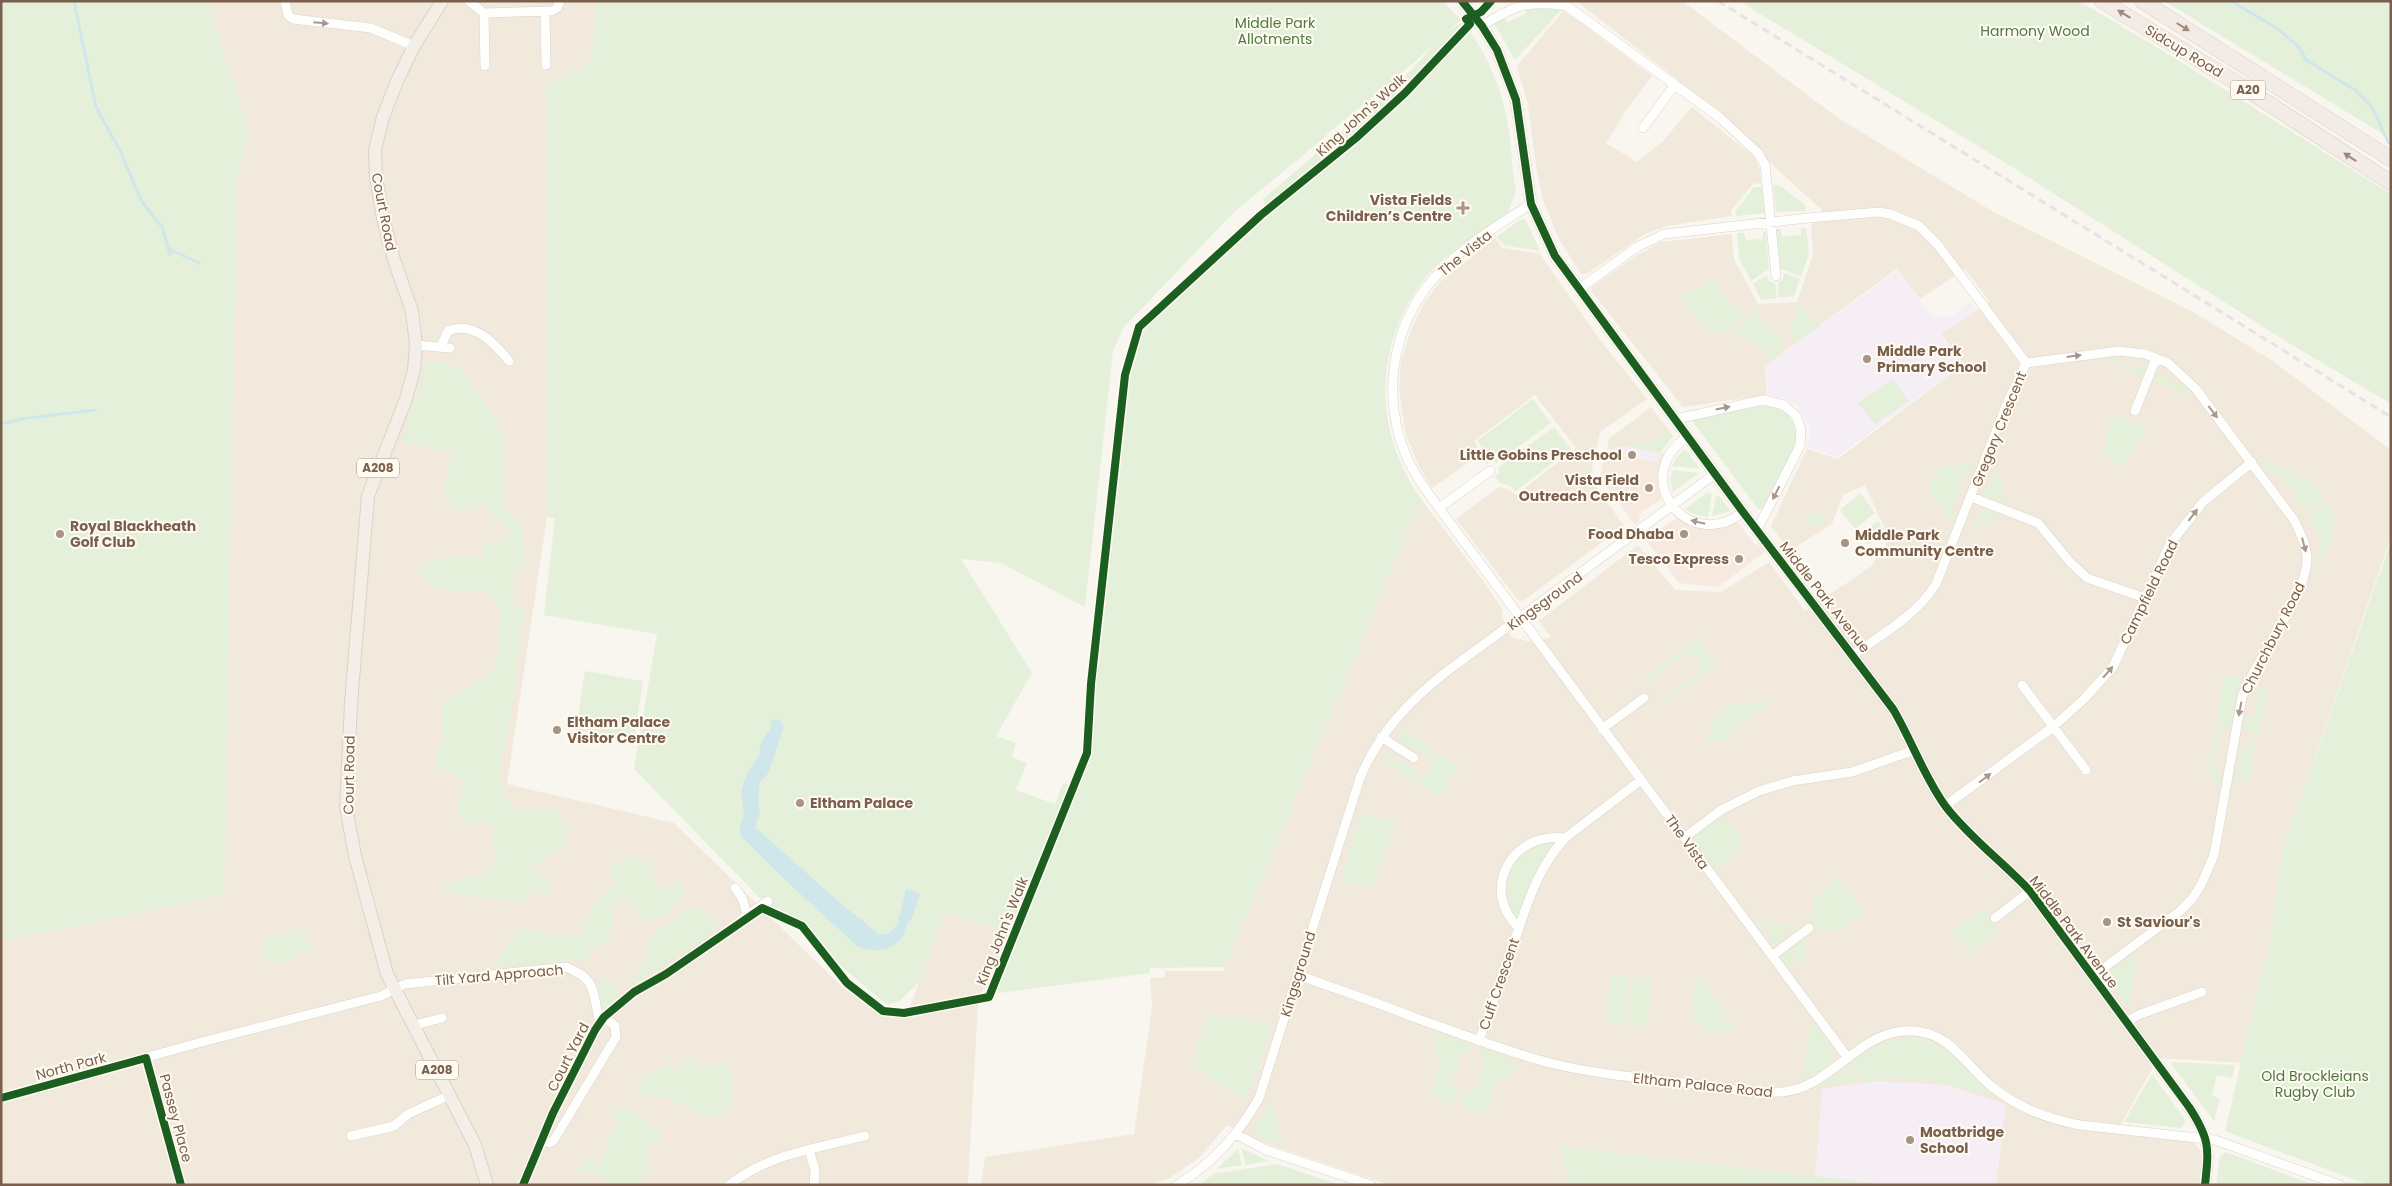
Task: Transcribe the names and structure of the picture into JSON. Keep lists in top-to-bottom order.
{
  "streets": {
    "highway": ["Sidcup Road", "A20"],
    "main road": ["Court Road", "A208"],
    "street": [
      "King John's Walk",
      "The Vista",
      "Gregory Crescent",
      "Campfield Road",
      "Middle Park Avenue",
      "Kingsground",
      "Churchbury Road",
      "Tilt Yard Approach",
      "Cuff Crescent",
      "Court Yard",
      "North Park",
      "Eltham Palace Road",
      "Passey Place"
    ]
  },
  "crossings": [
    ["King John's Walk", "Court Yard"],
    ["Court Road", "Tilt Yard Approach"],
    ["Court Road", "North Park"],
    ["The Vista", "Middle Park Avenue"],
    ["The Vista", "Kingsground"],
    ["The Vista", "Cuff Crescent"],
    ["The Vista", "Eltham Palace Road"],
    ["Gregory Crescent", "Middle Park Avenue"],
    ["Gregory Crescent", "Churchbury Road"],
    ["Campfield Road", "Middle Park Avenue"],
    ["Campfield Road", "Churchbury Road"],
    ["Middle Park Avenue", "Kingsground"],
    ["Middle Park Avenue", "Churchbury Road"],
    ["Middle Park Avenue", "Eltham Palace Road"],
    ["Kingsground", "Eltham Palace Road"],
    ["Tilt Yard Approach", "Court Yard"],
    ["Tilt Yard Approach", "North Park"],
    ["Cuff Crescent", "Eltham Palace Road"],
    ["North Park", "Passey Place"]
  ],
  "one_way": ["Campfield Road"],
  "parks": ["Middle Park Allotments", "Harmony Wood", "Old Brockleians Rugby Club"],
  "places": {
    "health": ["Vista Fields Children’s Centre"],
    "other": [
      "Middle Park Primary School",
      "Little Gobins Preschool",
      "Vista Field Outreach Centre",
      "Royal Blackheath Golf Club",
      "Food Dhaba",
      "Middle Park Community Centre",
      "Tesco Express",
      "Eltham Palace Visitor Centre",
      "Eltham Palace",
      "St Saviour's",
      "Moatbridge School"
    ]
  }
}
